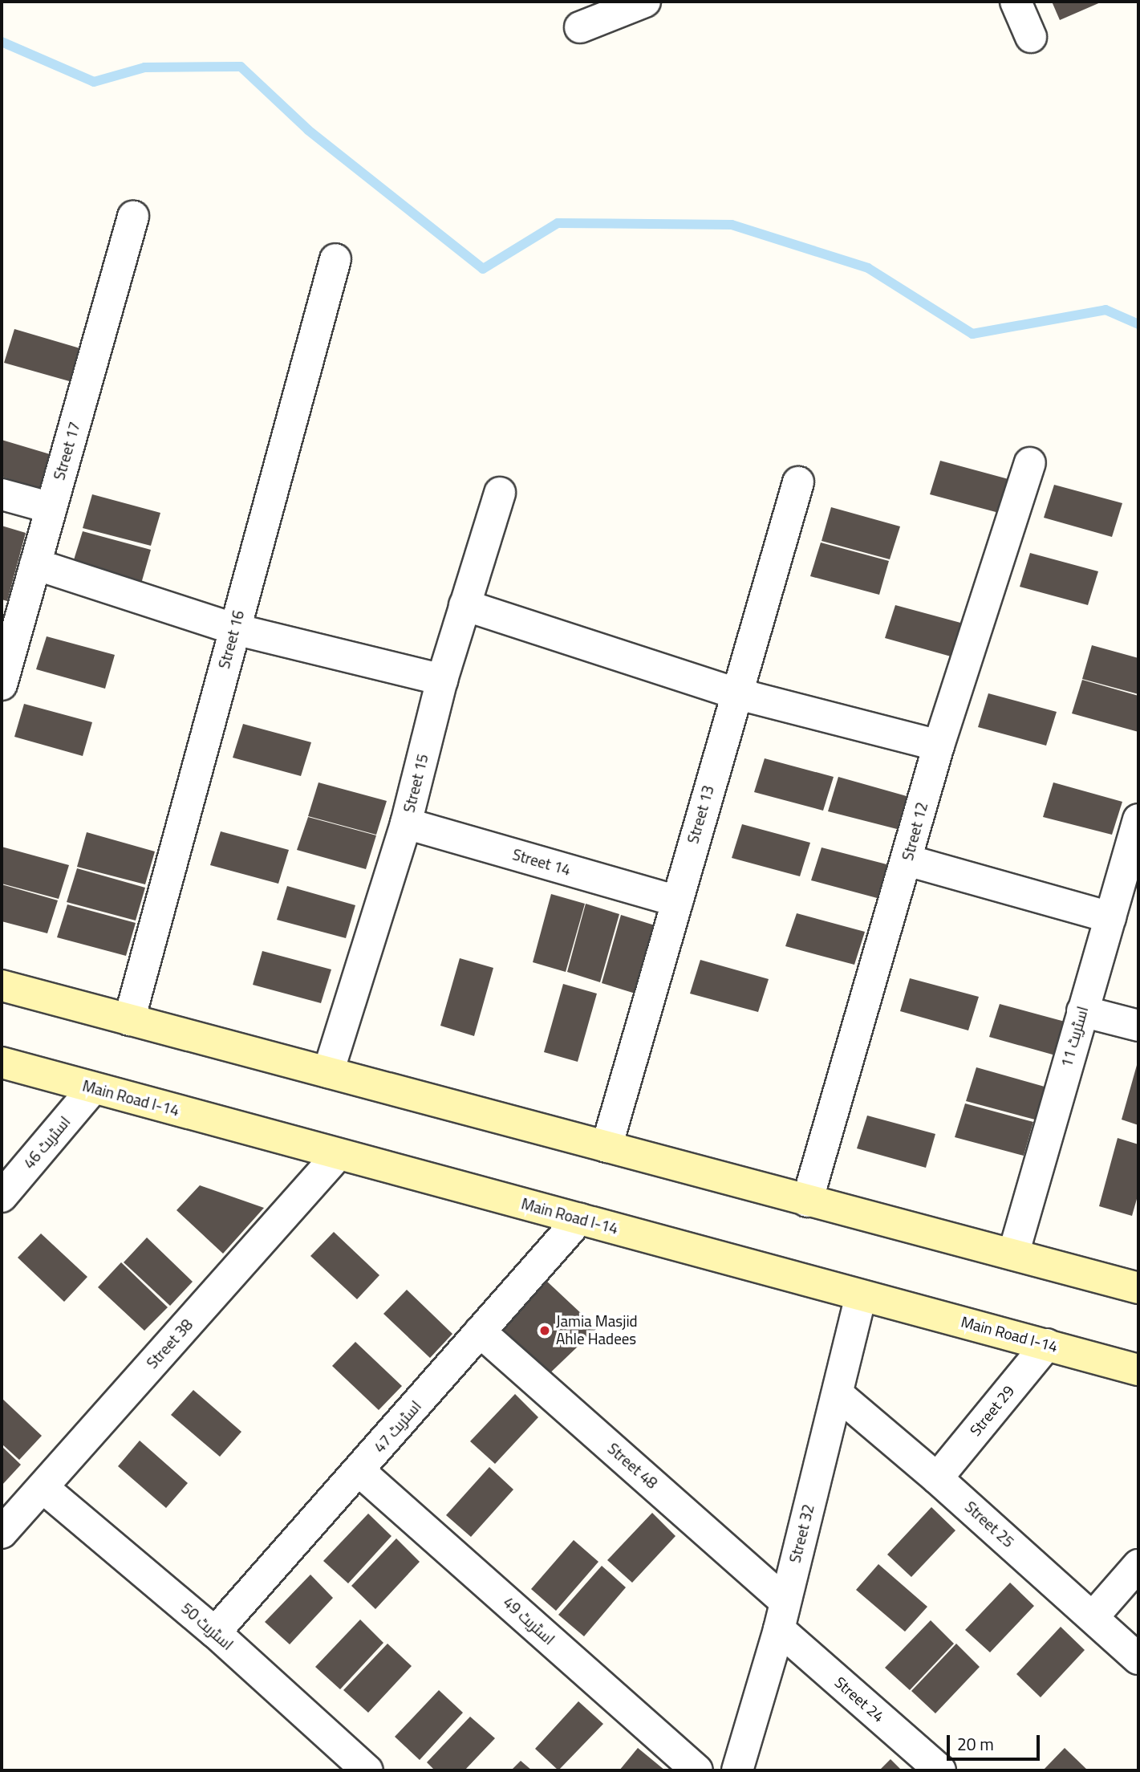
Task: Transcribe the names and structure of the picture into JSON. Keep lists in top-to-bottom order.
{
  "streets": {
    "main road": ["Main Road I-14"],
    "street": [
      "Street 17",
      "Street 16",
      "Street 15",
      "Street 13",
      "Street 12",
      "Street 14",
      "اسٹریٹ 11",
      "اسٹریٹ 46",
      "Street 38",
      "Street 29",
      "اسٹریٹ 47",
      "Street 48",
      "Street 25",
      "Street 32",
      "اسٹریٹ 49",
      "اسٹریٹ 50",
      "Street 24"
    ]
  },
  "crossings": [
    ["Street 15", "Street 14"],
    ["Street 13", "Street 14"],
    ["Main Road I-14", "اسٹریٹ 46"],
    ["Main Road I-14", "Street 38"],
    ["Main Road I-14", "Street 29"],
    ["Main Road I-14", "اسٹریٹ 47"],
    ["Main Road I-14", "Street 32"],
    ["Street 38", "اسٹریٹ 50"],
    ["Street 29", "Street 25"],
    ["اسٹریٹ 47", "Street 48"],
    ["اسٹریٹ 47", "اسٹریٹ 49"],
    ["اسٹریٹ 47", "اسٹریٹ 50"],
    ["Street 48", "Street 32"],
    ["Street 48", "Street 24"],
    ["Street 25", "Street 32"],
    ["Street 32", "Street 24"]
  ],
  "places": ["Jamia Masjid Ahle Hadees"],
  "scale_bar": "20 m"
}
